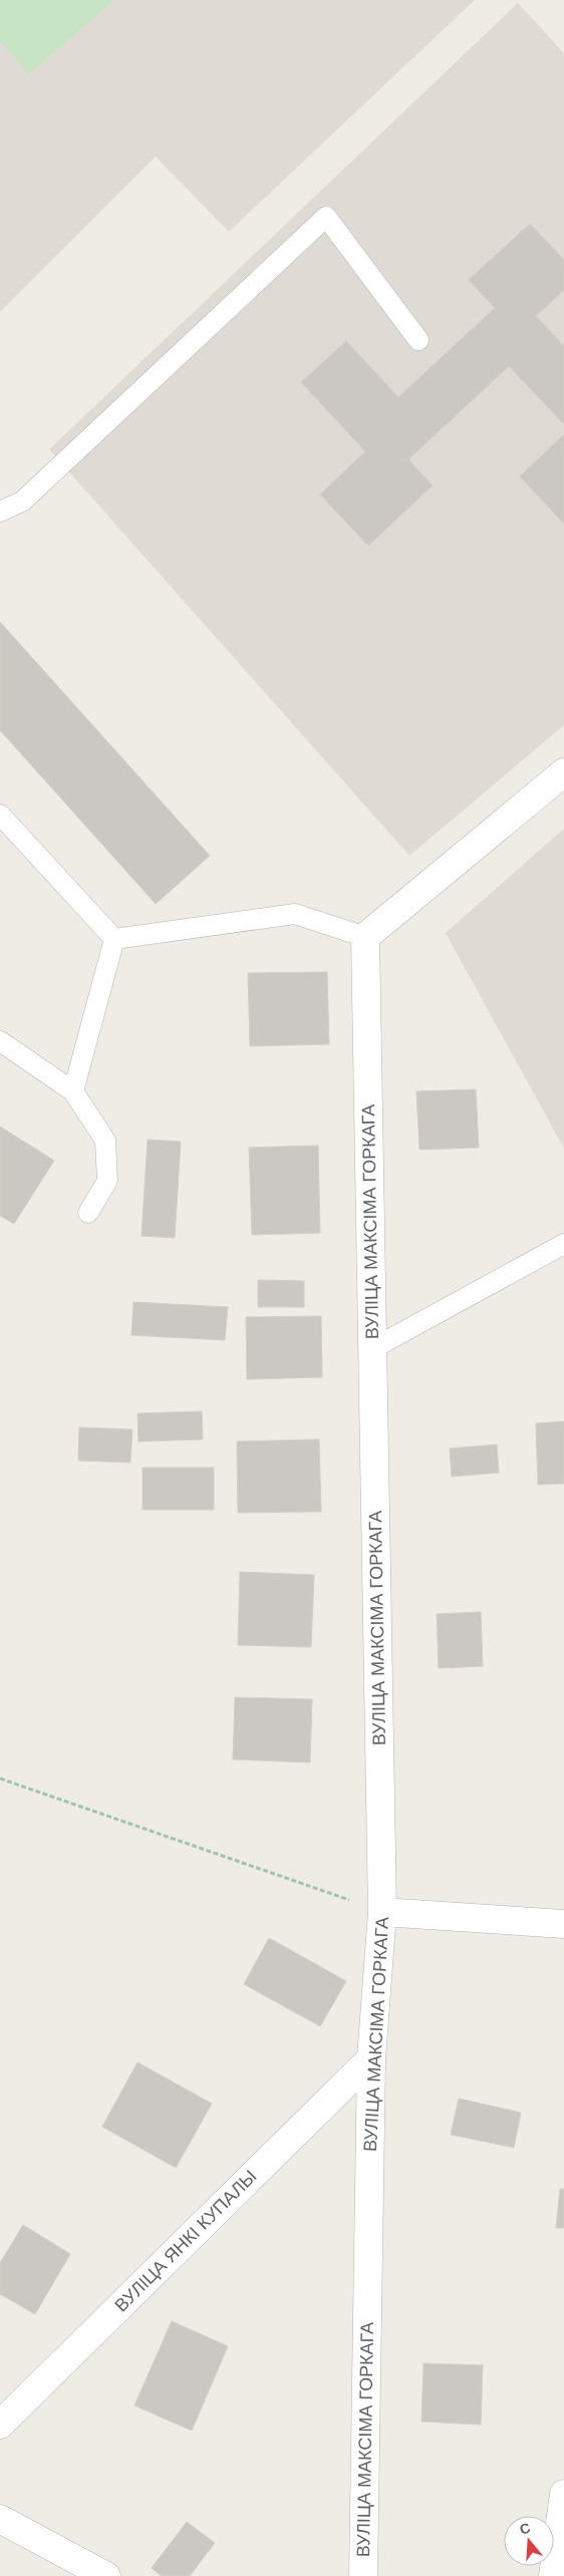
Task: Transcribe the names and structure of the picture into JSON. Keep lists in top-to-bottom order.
{
  "streets": {
    "street": ["ВУЛІЦА МАКСІМА ГОРКАГА", "ВУЛІЦА ЯНКІ КУПАЛЫ"]
  },
  "crossings": [
    ["ВУЛІЦА МАКСІМА ГОРКАГА", "ВУЛІЦА ЯНКІ КУПАЛЫ"]
  ],
  "north": "top"
}
